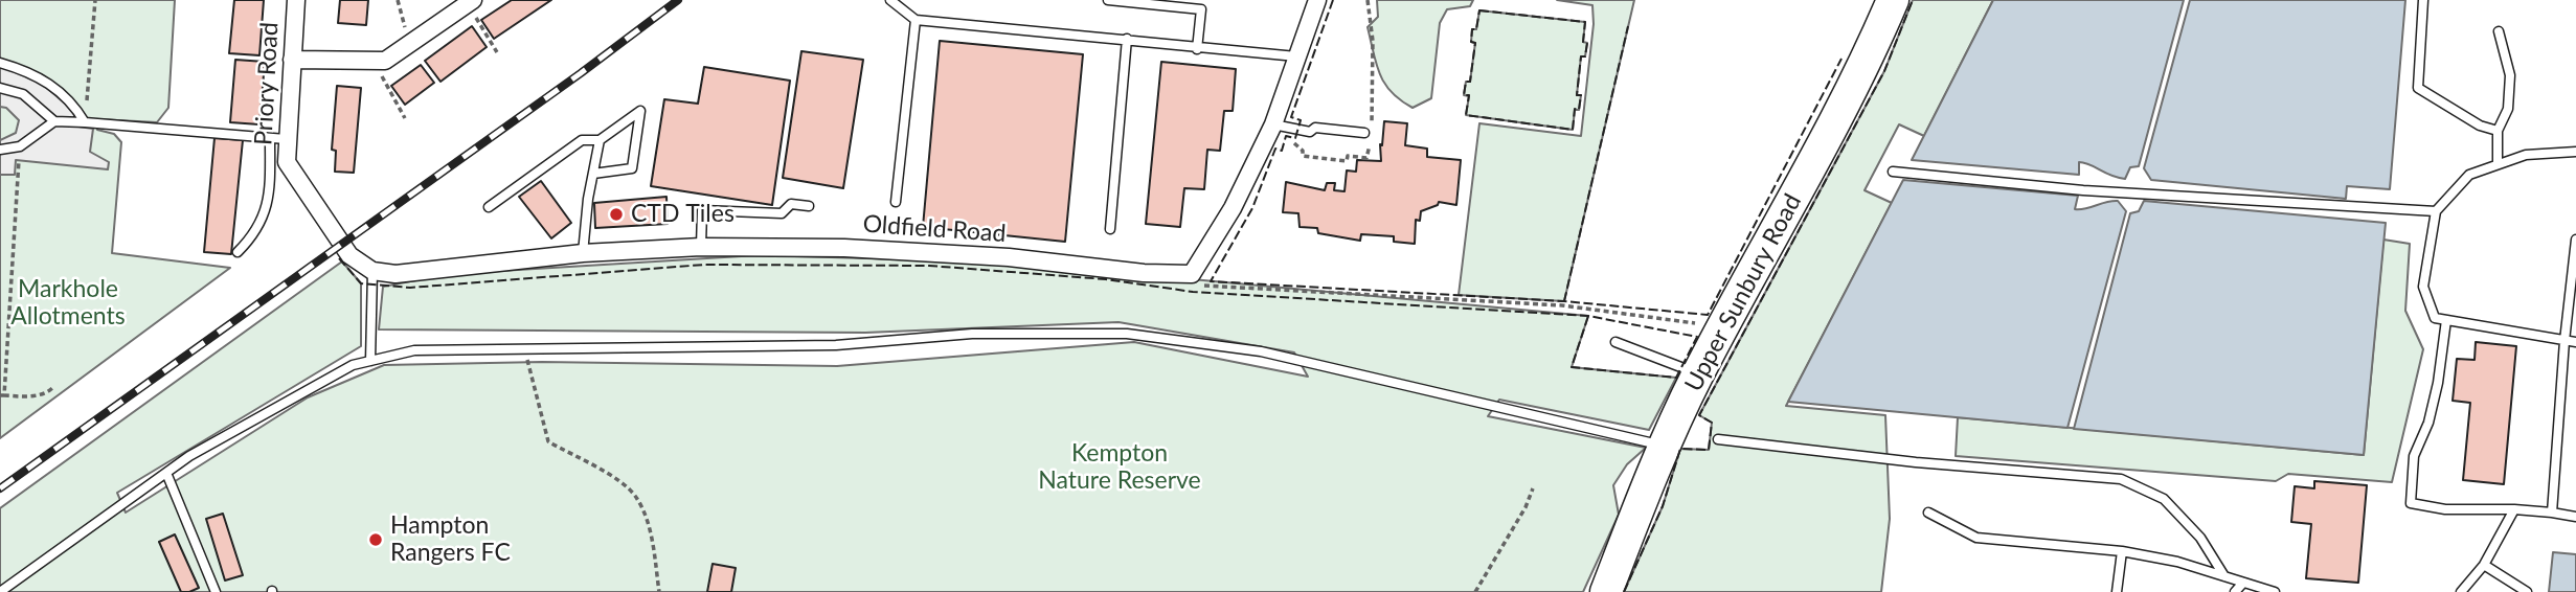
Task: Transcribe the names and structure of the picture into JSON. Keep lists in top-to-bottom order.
{
  "streets": {
    "highway": ["Upper Sunbury Road"],
    "street": ["Priory Road", "Oldfield Road"]
  },
  "crossings": [
    ["Priory Road", "Oldfield Road"]
  ],
  "parks": ["Markhole Allotments", "Kempton Nature Reserve"],
  "places": ["CTD Tiles", "Hampton Rangers FC"]
}
